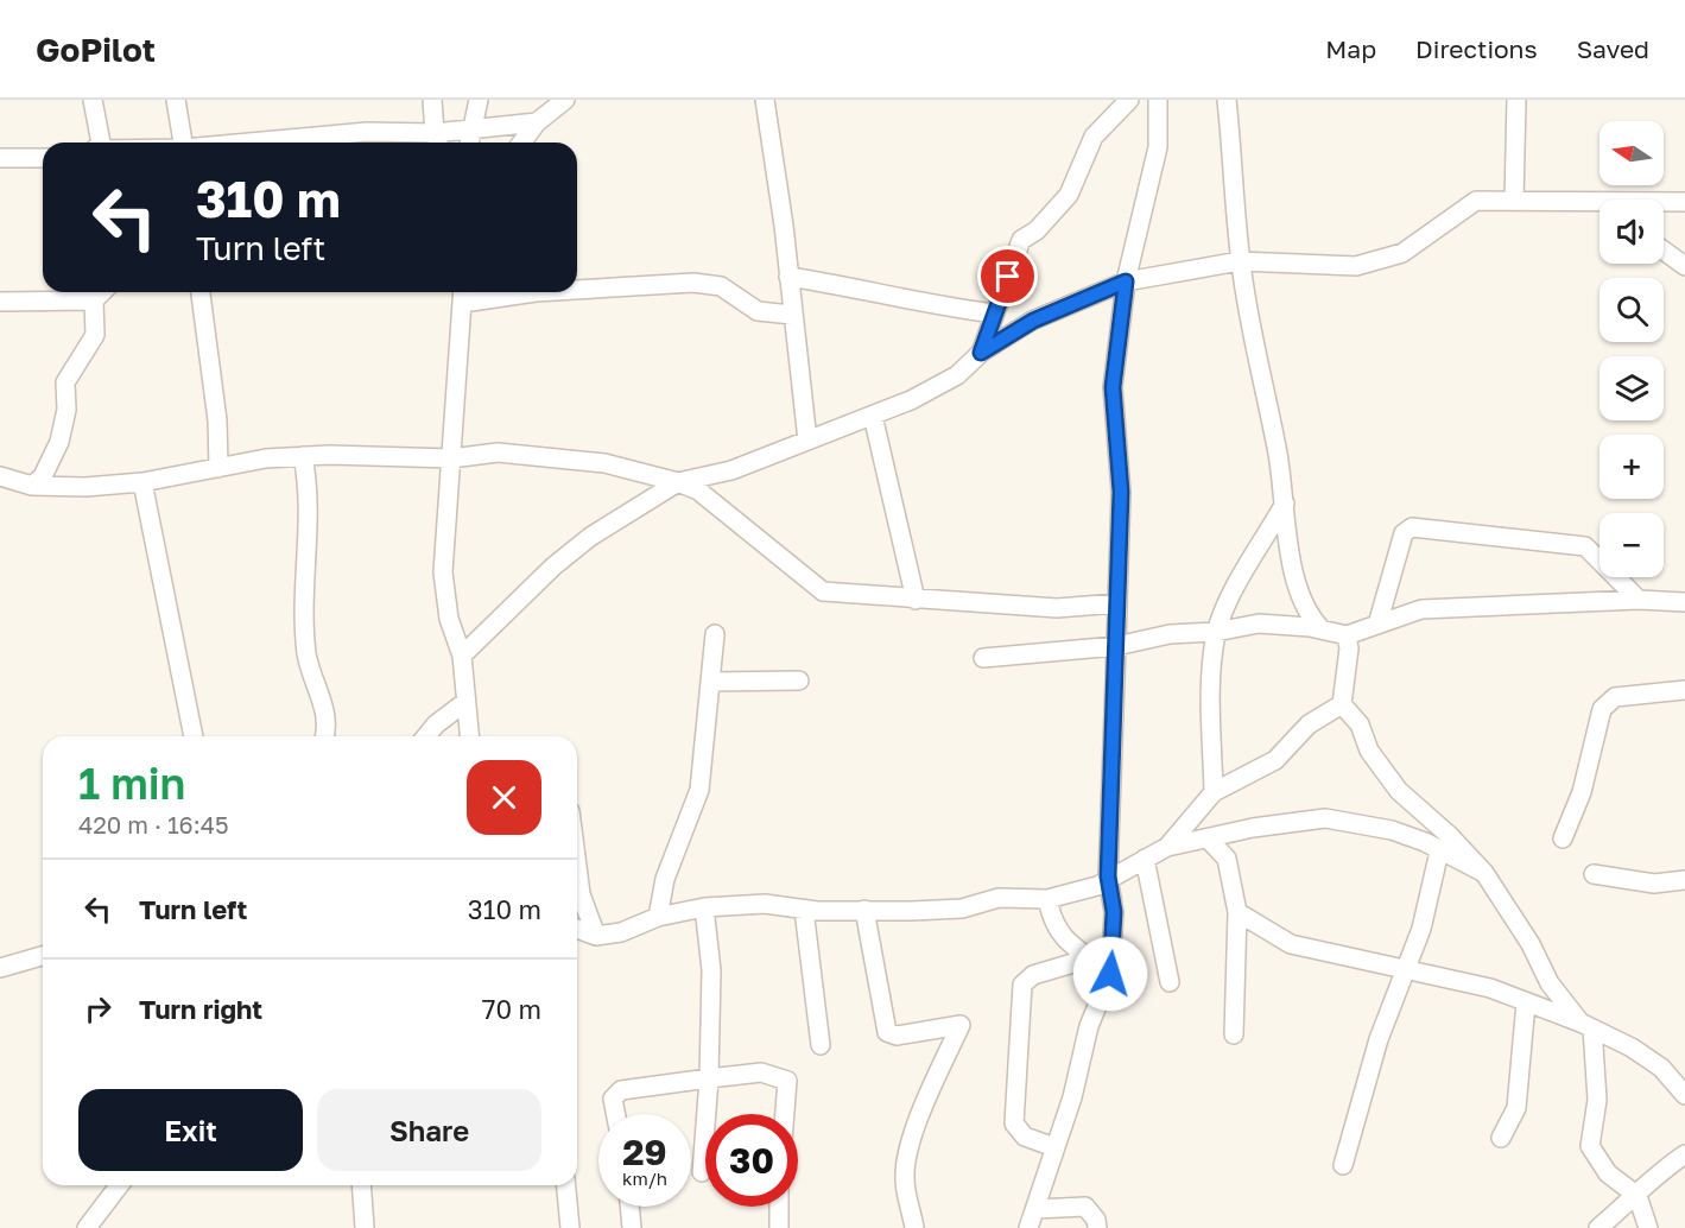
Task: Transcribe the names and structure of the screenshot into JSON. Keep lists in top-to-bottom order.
{
  "north": "left",
  "page": {
    "header": "GoPilot",
    "nav": ["Map", "Directions", "Saved"],
    "map_buttons": ["+", "−"],
    "turn": ["310 m", "Turn left"],
    "heading": ["1 min", "420 m · 16:45"],
    "list": [
      {
        "name": "Turn left",
        "value": "310 m"
      },
      {
        "name": "Turn right",
        "value": "70 m"
      }
    ],
    "buttons": ["Exit", "Share"],
    "speed": "29 km/h",
    "limit": "30"
  }
}
